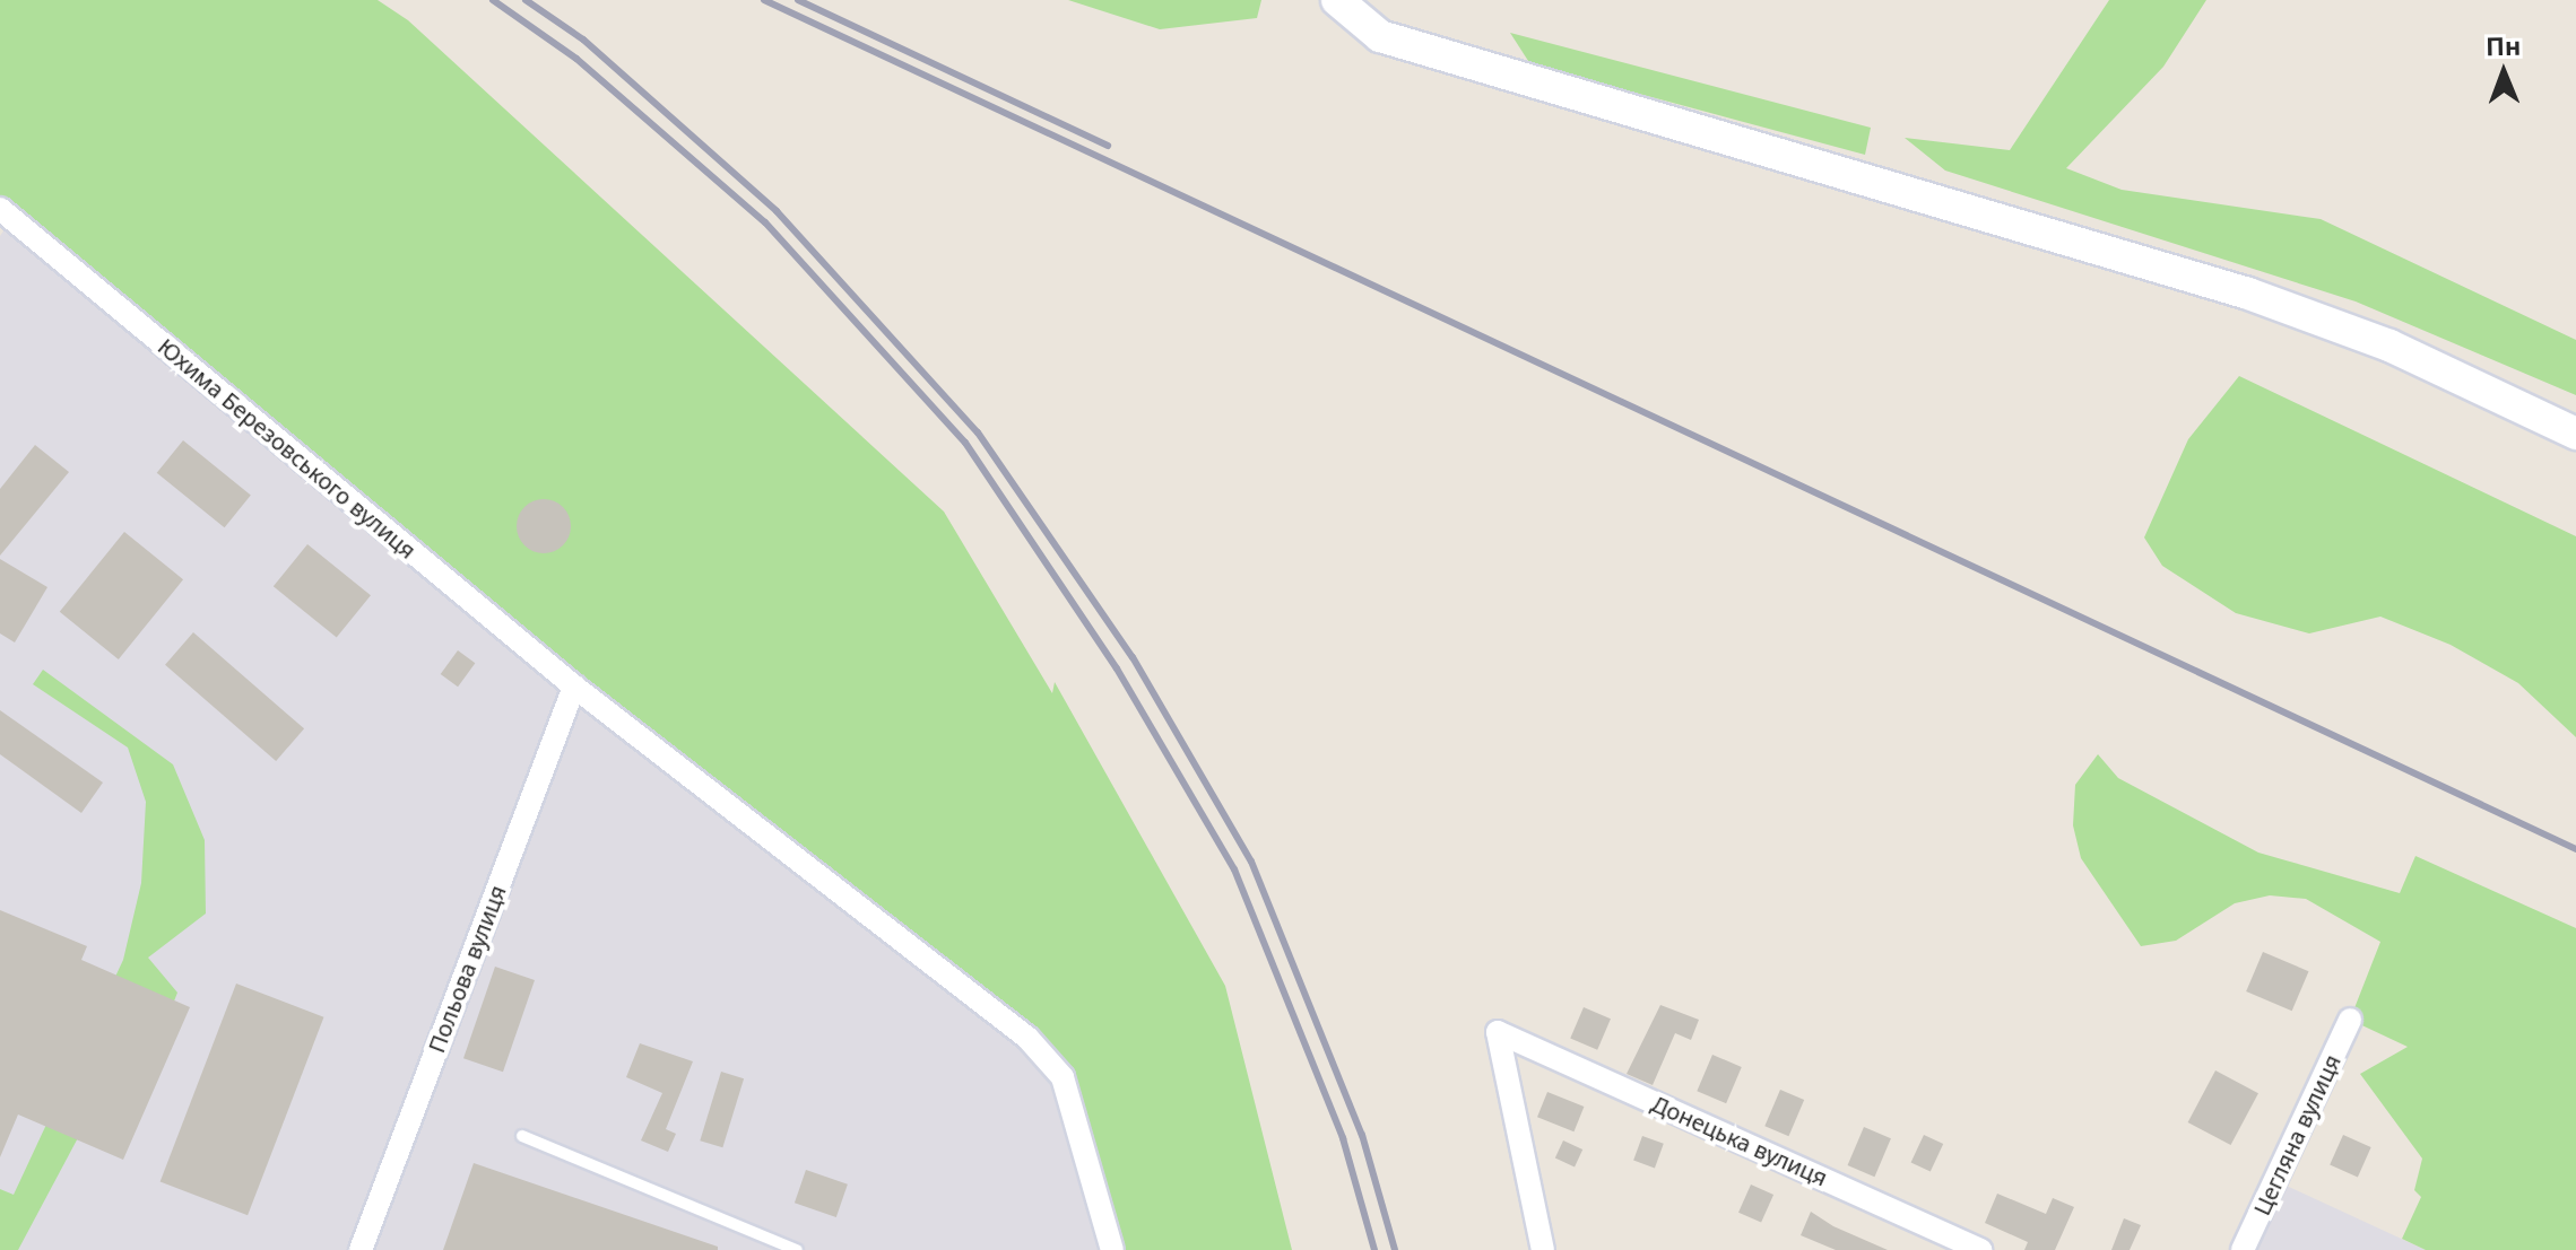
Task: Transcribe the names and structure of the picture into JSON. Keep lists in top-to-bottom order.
{
  "streets": {
    "street": [
      "Юхима Березовського вулиця",
      "Польова вулиця",
      "Цегляна вулиця",
      "Донецька вулиця"
    ]
  },
  "crossings": [
    ["Юхима Березовського вулиця", "Польова вулиця"]
  ],
  "north": "top"
}
